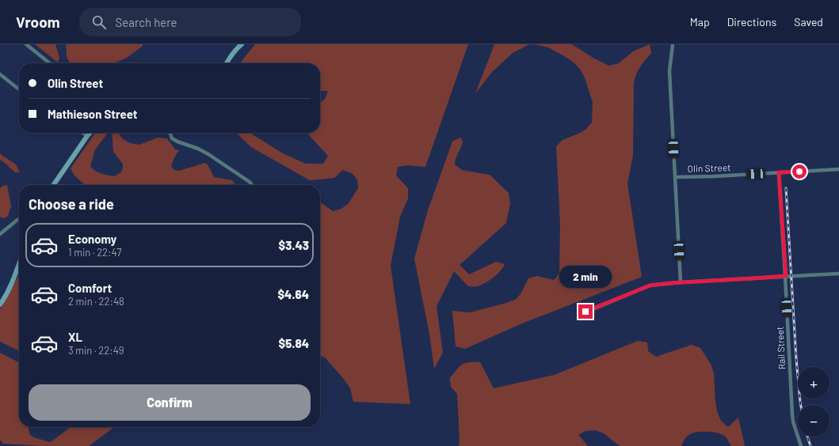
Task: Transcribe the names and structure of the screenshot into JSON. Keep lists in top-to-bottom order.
{
  "streets": {
    "street": ["Olin Street", "Rail Street"]
  },
  "crossings": [
    ["Olin Street", "Rail Street"]
  ],
  "page": {
    "header": "Vroom",
    "search": "Search here",
    "nav": ["Map", "Directions", "Saved"],
    "banner": ["Olin Street", "Mathieson Street"],
    "heading": "Choose a ride",
    "list": [
      {
        "name": "Economy",
        "note": "1 min · 22:47",
        "value": "$3.43"
      },
      {
        "name": "Comfort",
        "note": "2 min · 22:48",
        "value": "$4.64"
      },
      {
        "name": "XL",
        "note": "3 min · 22:49",
        "value": "$5.84"
      }
    ],
    "bubble": "2 min",
    "map_buttons": ["+", "−"],
    "buttons": "Confirm"
  }
}
